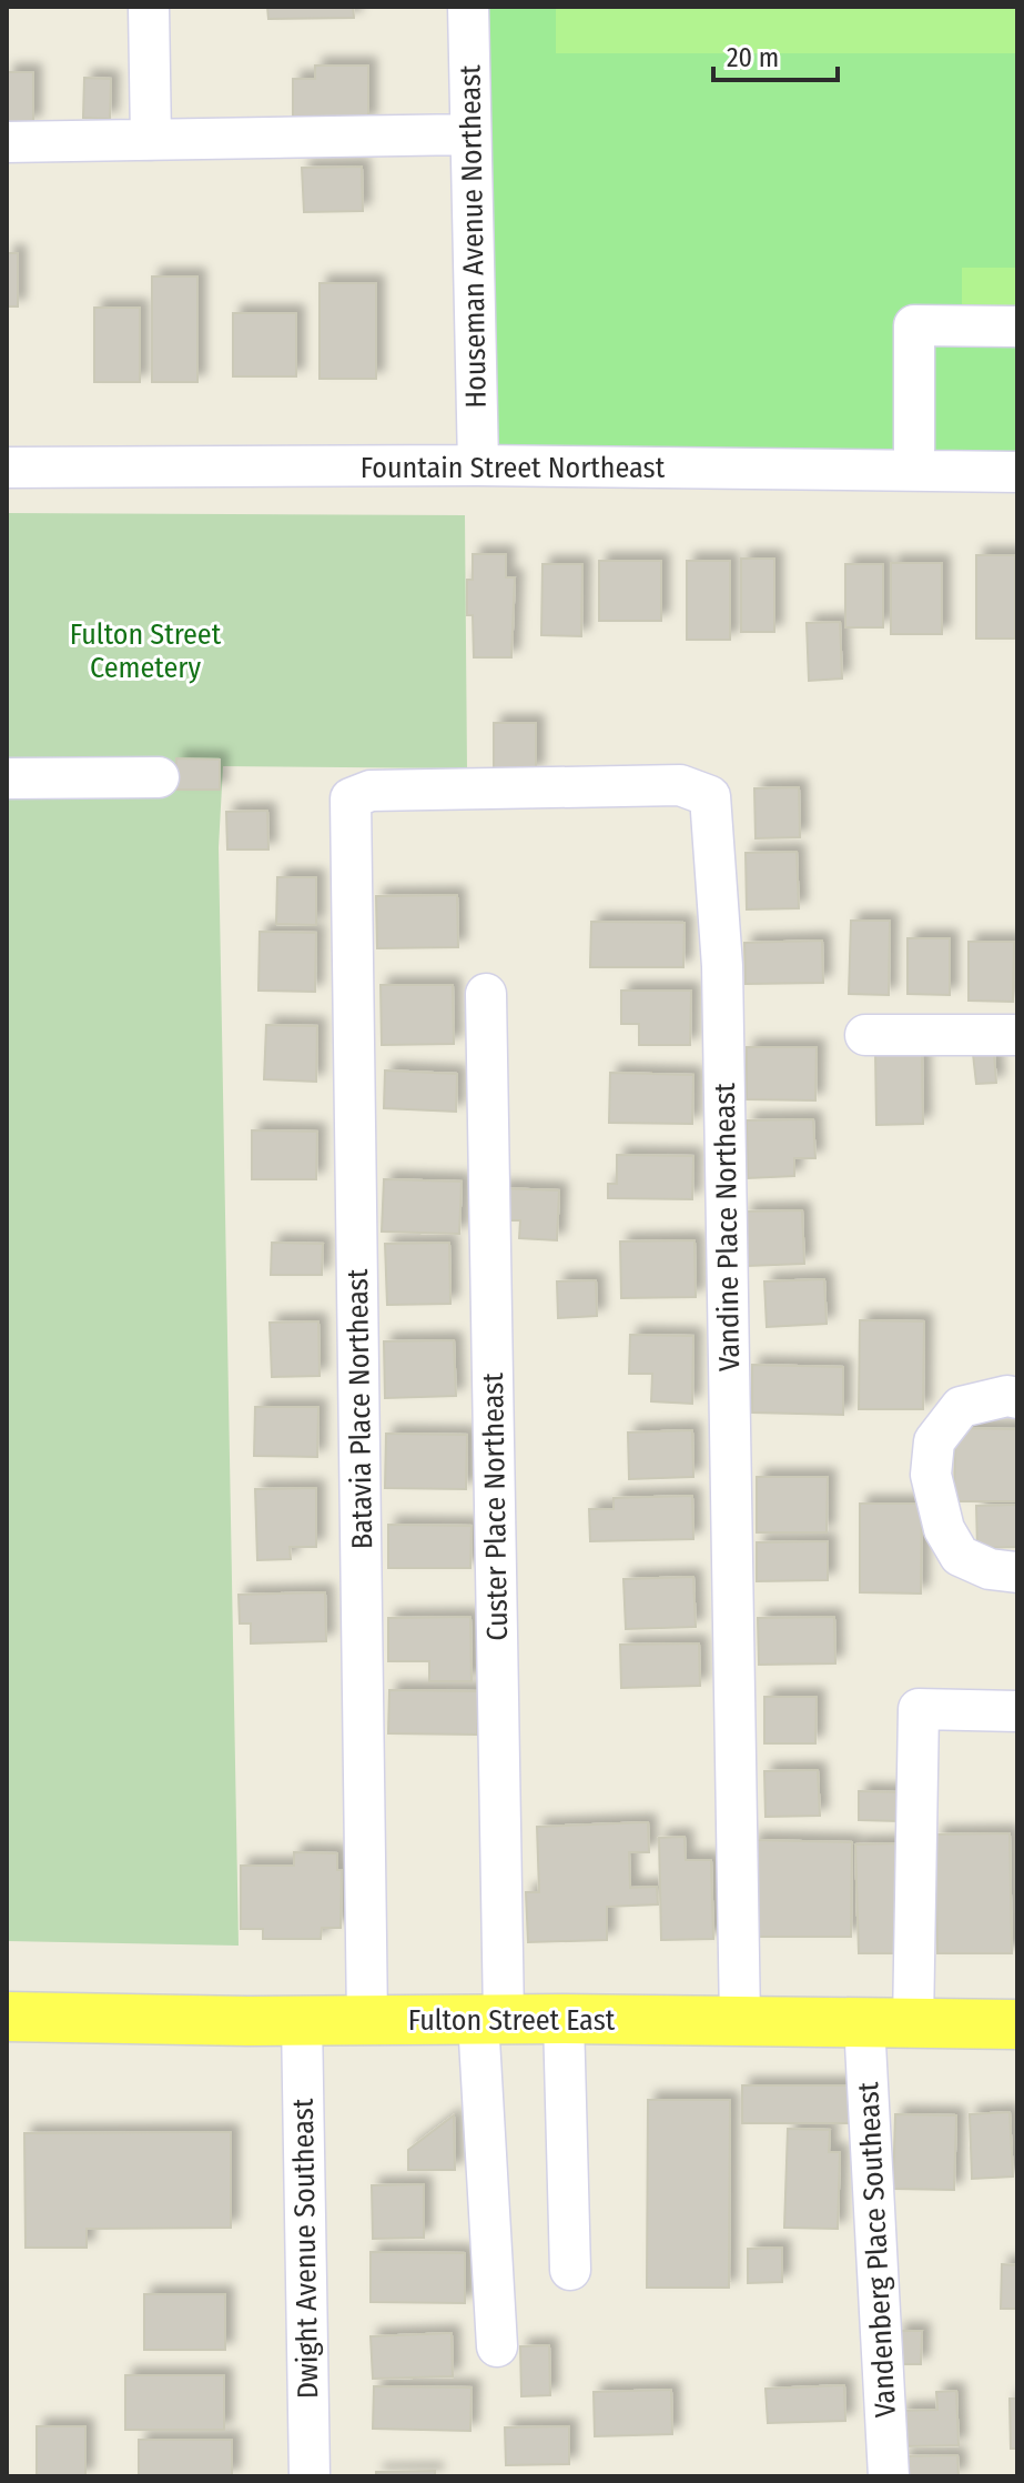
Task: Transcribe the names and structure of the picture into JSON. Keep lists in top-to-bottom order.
{
  "streets": {
    "main road": ["Fulton Street East"],
    "street": [
      "Houseman Avenue Northeast",
      "Fountain Street Northeast",
      "Vandine Place Northeast",
      "Batavia Place Northeast",
      "Custer Place Northeast",
      "Dwight Avenue Southeast",
      "Vandenberg Place Southeast"
    ]
  },
  "crossings": [
    ["Houseman Avenue Northeast", "Fountain Street Northeast"],
    ["Vandine Place Northeast", "Batavia Place Northeast"],
    ["Vandine Place Northeast", "Fulton Street East"],
    ["Batavia Place Northeast", "Fulton Street East"],
    ["Custer Place Northeast", "Fulton Street East"],
    ["Fulton Street East", "Dwight Avenue Southeast"],
    ["Fulton Street East", "Vandenberg Place Southeast"]
  ],
  "parks": ["Fulton Street Cemetery"],
  "scale_bar": "20 m"
}
